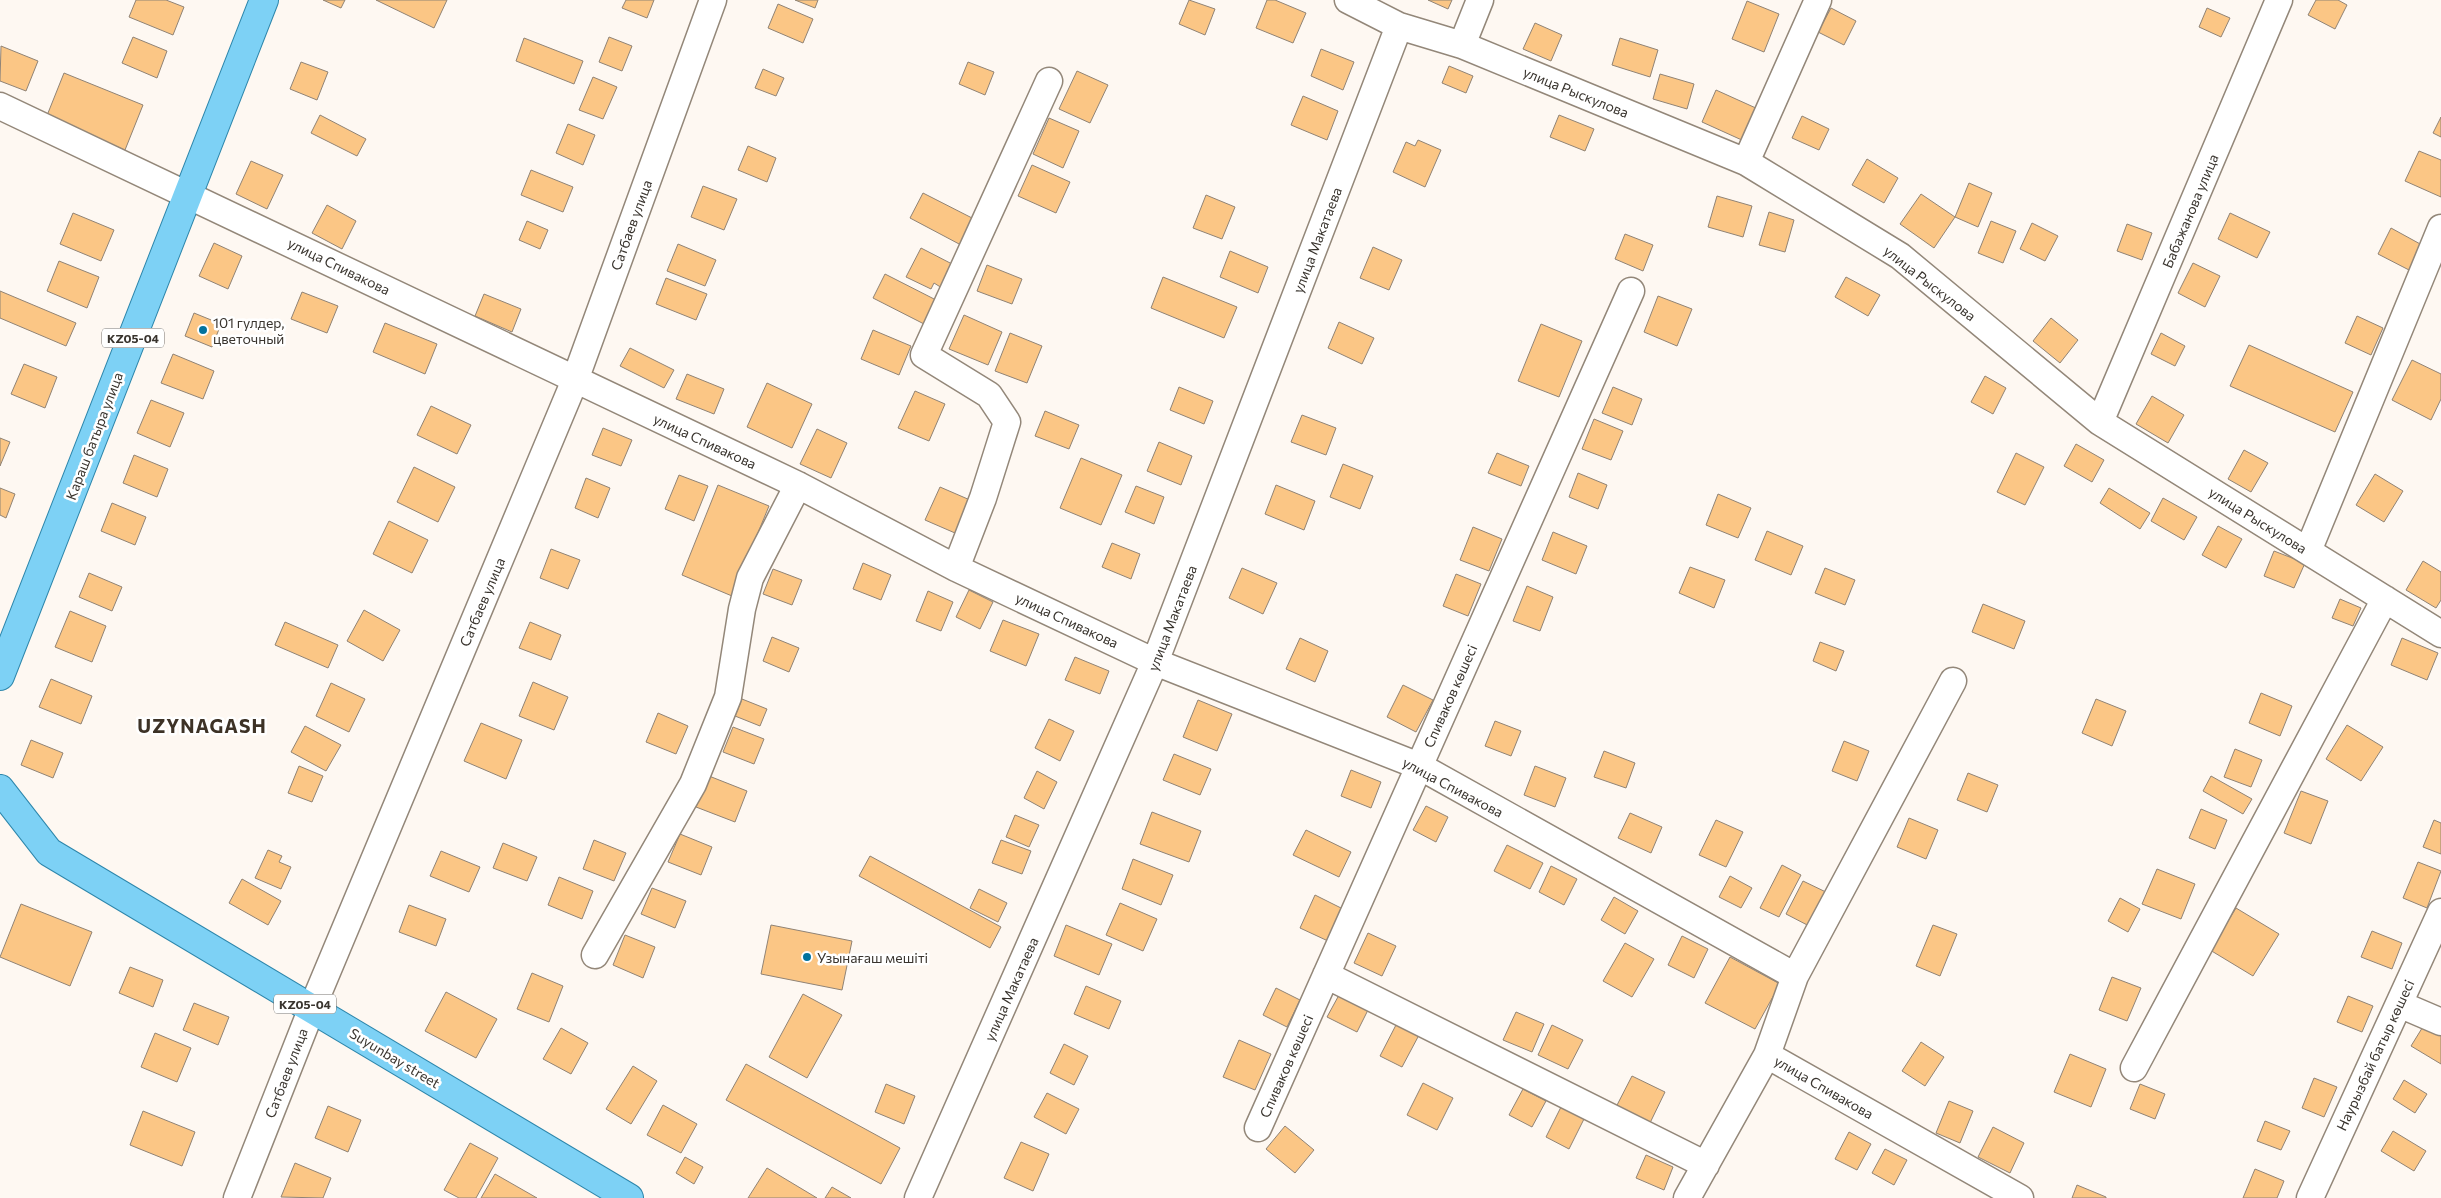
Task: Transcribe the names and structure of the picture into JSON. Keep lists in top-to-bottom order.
{
  "streets": {
    "main road": ["KZ05-04", "Караш батыра улица", "Suyunbay street"],
    "street": [
      "улица Рыскулова",
      "Бабажанова улица",
      "Сатбаев улица",
      "улица Макатаева",
      "улица Спивакова",
      "Спиваков көшесі",
      "Наурызбай батыр көшесі"
    ]
  },
  "crossings": [
    ["улица Рыскулова", "Бабажанова улица"],
    ["улица Рыскулова", "улица Макатаева"],
    ["Сатбаев улица", "улица Спивакова"],
    ["Сатбаев улица", "Suyunbay street"],
    ["улица Макатаева", "улица Спивакова"],
    ["улица Спивакова", "Караш батыра улица"],
    ["улица Спивакова", "Спиваков көшесі"]
  ],
  "districts": ["UZYNAGASH"],
  "places": ["101 гулдер, цветочный", "Узынағаш мешіті"]
}
